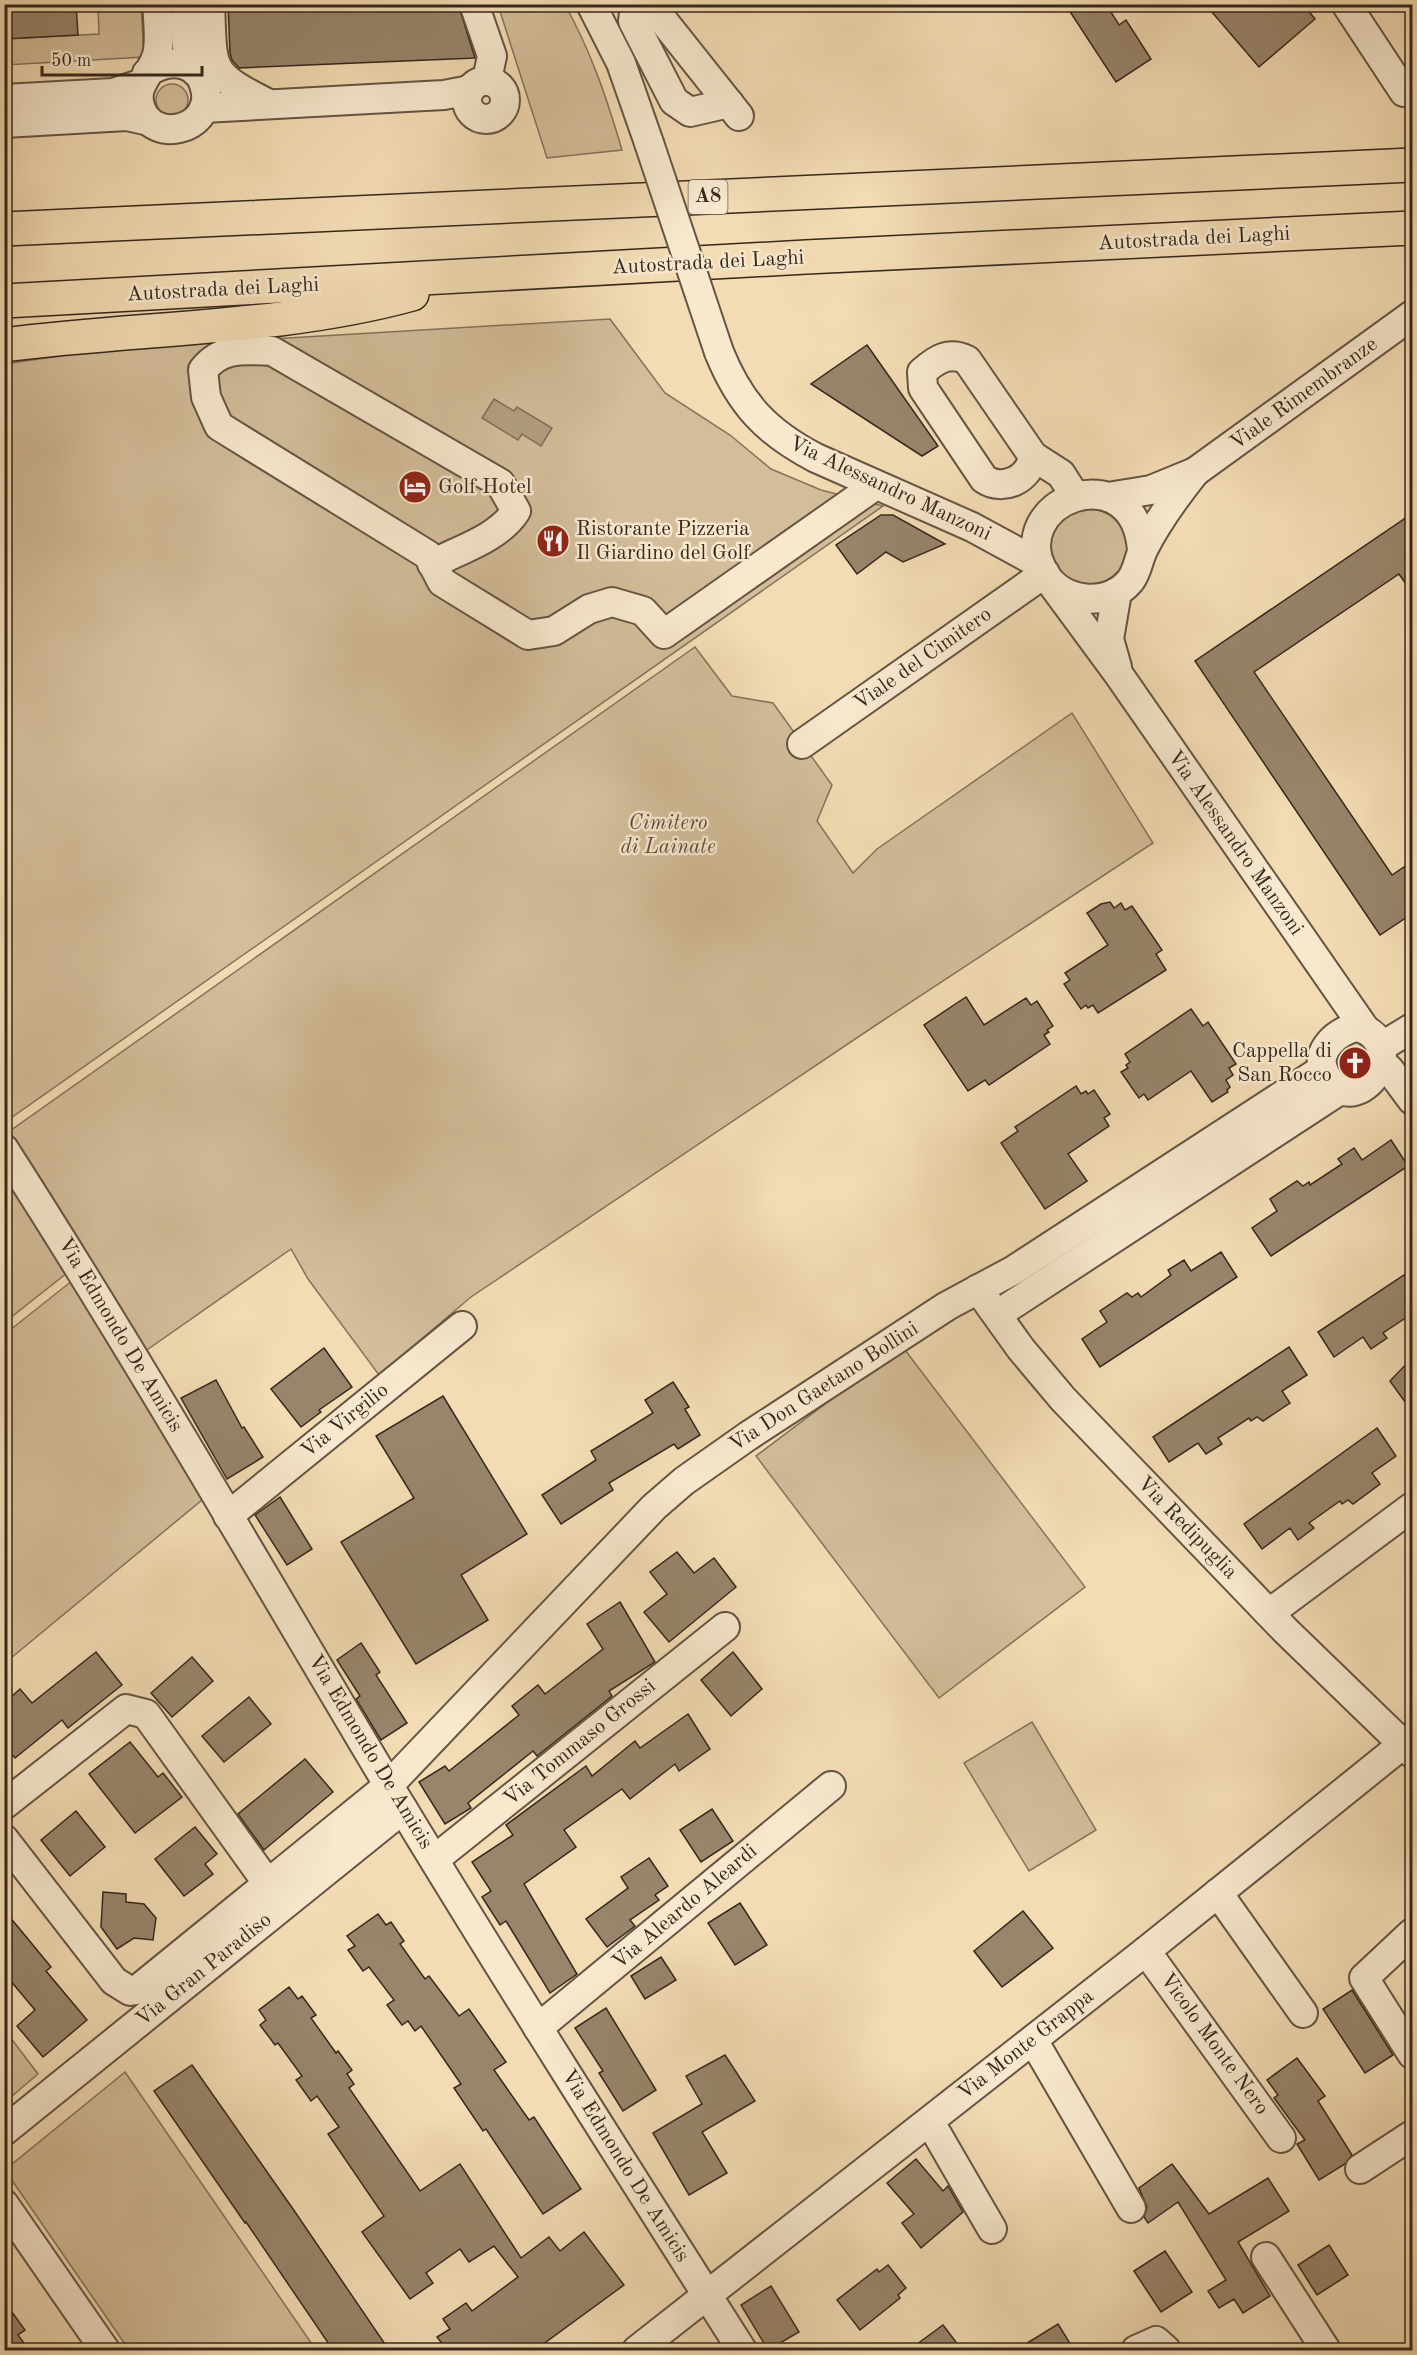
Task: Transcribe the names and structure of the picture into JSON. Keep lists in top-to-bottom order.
{
  "streets": {
    "highway": ["A8", "Autostrada dei Laghi"],
    "street": [
      "Viale Rimembranze",
      "Via Alessandro Manzoni",
      "Viale del Cimitero",
      "Via Edmondo De Amicis",
      "Via Don Gaetano Bollini",
      "Via Virgilio",
      "Via Redipuglia",
      "Via Tommaso Grossi",
      "Via Aleardo Aleardi",
      "Via Gran Paradiso",
      "Vicolo Monte Nero",
      "Via Monte Grappa"
    ]
  },
  "crossings": [
    ["Via Alessandro Manzoni", "Viale del Cimitero"],
    ["Via Edmondo De Amicis", "Via Don Gaetano Bollini"],
    ["Via Edmondo De Amicis", "Via Virgilio"],
    ["Via Edmondo De Amicis", "Via Tommaso Grossi"],
    ["Via Edmondo De Amicis", "Via Aleardo Aleardi"],
    ["Via Edmondo De Amicis", "Via Gran Paradiso"],
    ["Via Edmondo De Amicis", "Via Monte Grappa"],
    ["Via Don Gaetano Bollini", "Via Redipuglia"],
    ["Via Don Gaetano Bollini", "Via Gran Paradiso"],
    ["Via Redipuglia", "Via Monte Grappa"],
    ["Vicolo Monte Nero", "Via Monte Grappa"]
  ],
  "parks": ["Cimitero di Lainate"],
  "places": {
    "hotel": ["Golf Hotel"],
    "restaurant": ["Ristorante Pizzeria Il Giardino del Golf"],
    "church": ["Cappella di San Rocco"]
  },
  "scale_bar": "50 m"
}
